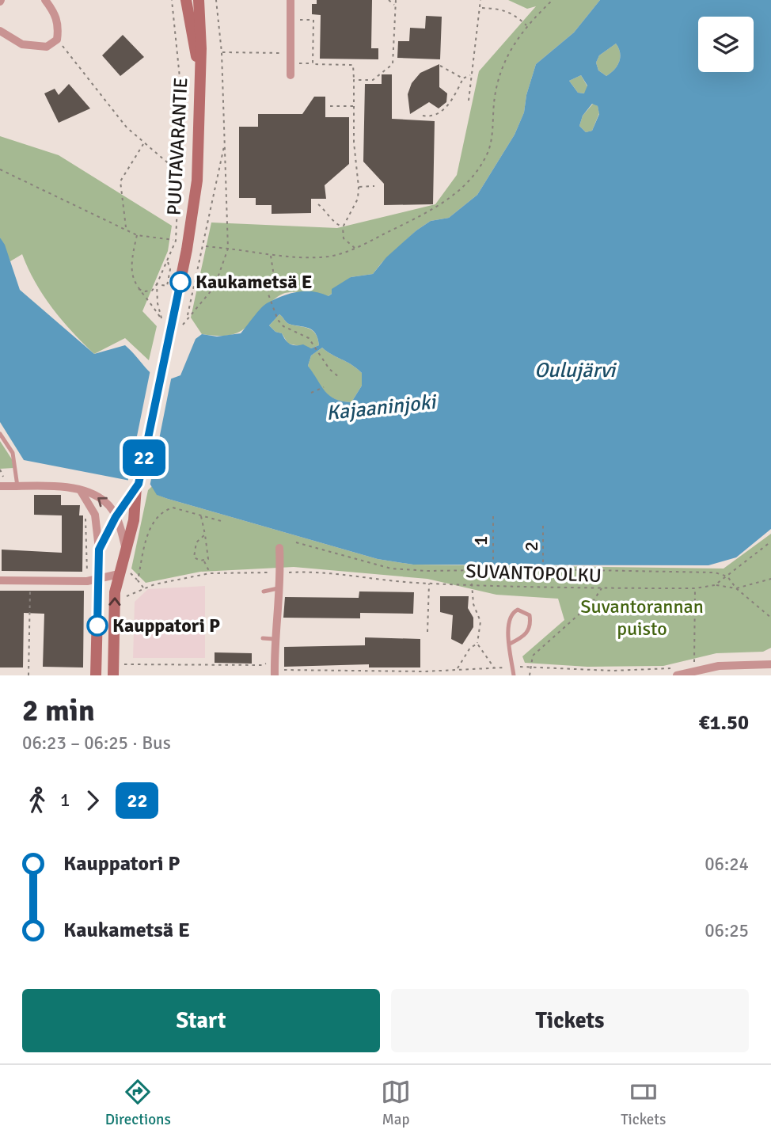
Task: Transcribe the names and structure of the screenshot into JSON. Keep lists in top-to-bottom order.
{
  "streets": {
    "main road": ["PUUTAVARANTIE"],
    "path": ["1", "2", "SUVANTOPOLKU"]
  },
  "water": ["Oulujärvi", "Kajaaninjoki"],
  "parks": ["Suvantorannan puisto"],
  "places": ["Kaukametsä E", "Kauppatori P"],
  "lines": ["bus line 22"],
  "page": {
    "on_map": "22",
    "heading": ["2 min", "06:23 – 06:25 · Bus", "€1.50"],
    "legs": ["1", "22"],
    "list": [
      {
        "name": "Kauppatori P",
        "value": "06:24"
      },
      {
        "name": "Kaukametsä E",
        "value": "06:25"
      }
    ],
    "buttons": ["Start", "Tickets"],
    "tabs": ["Directions", "Map", "Tickets"]
  }
}
